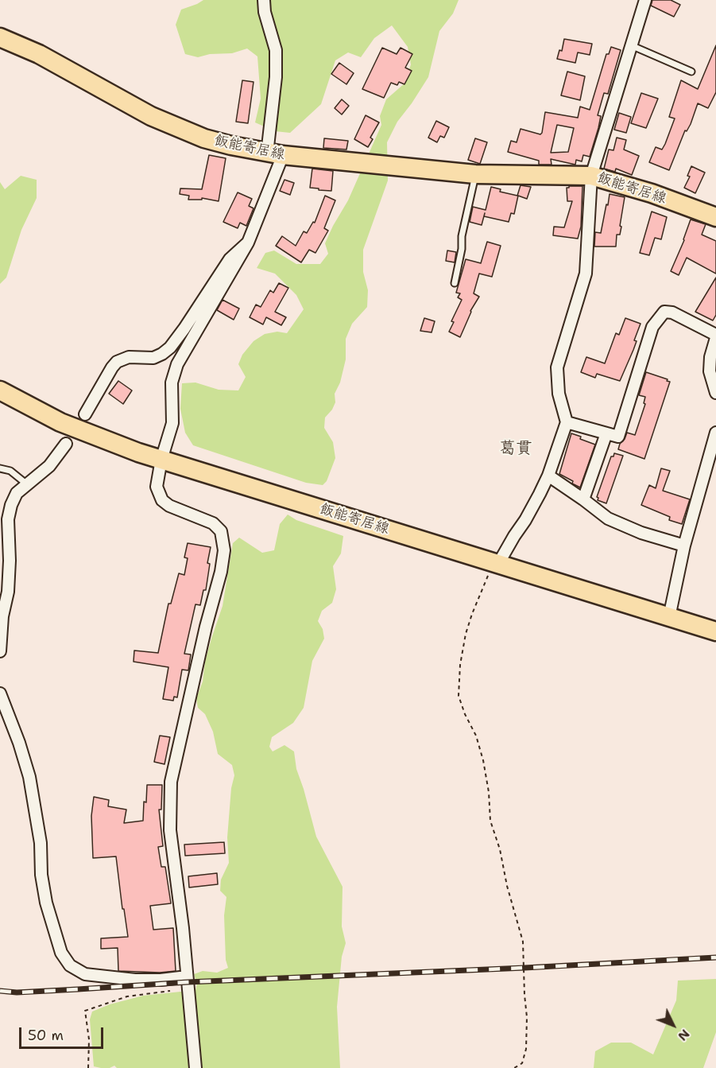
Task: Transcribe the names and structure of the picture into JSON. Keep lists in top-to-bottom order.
{
  "streets": {
    "main road": ["飯能寄居線"]
  },
  "districts": ["葛貫"],
  "scale_bar": "50 m",
  "north": "bottom right"
}
